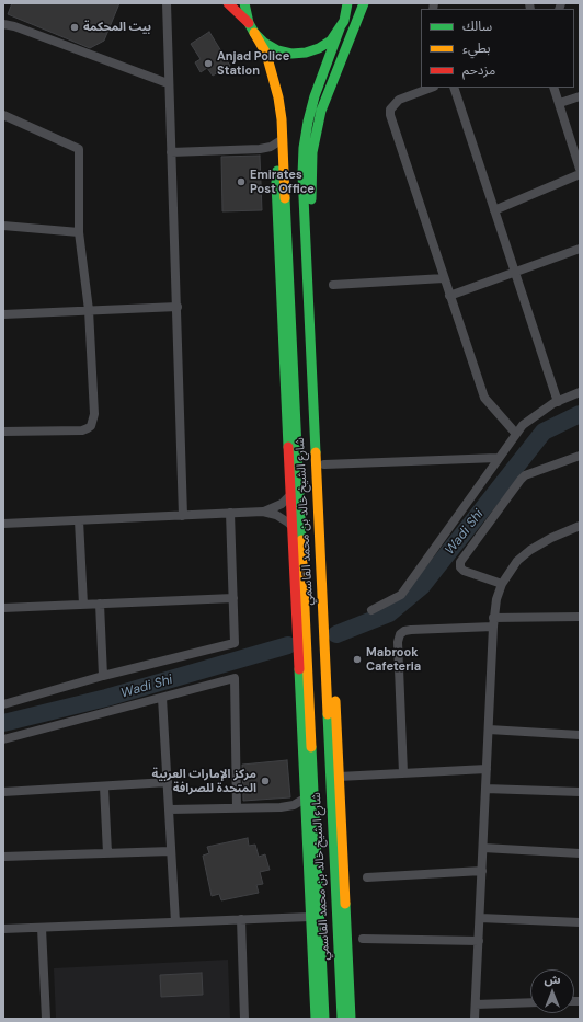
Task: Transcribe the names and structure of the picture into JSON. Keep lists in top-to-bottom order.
{
  "streets": {
    "main road": ["شارع الشيخ خالد بن محمد القاسمي"]
  },
  "water": ["Wadi Shi"],
  "places": [
    "بيت المحكمة",
    "Anjad Police Station",
    "Emirates Post Office",
    "Mabrook Cafeteria",
    "مركز الإمارات العربية المتحدة للصرافة"
  ],
  "legend": ["سالك", "بطيء", "مزدحم"],
  "north": "top"
}
